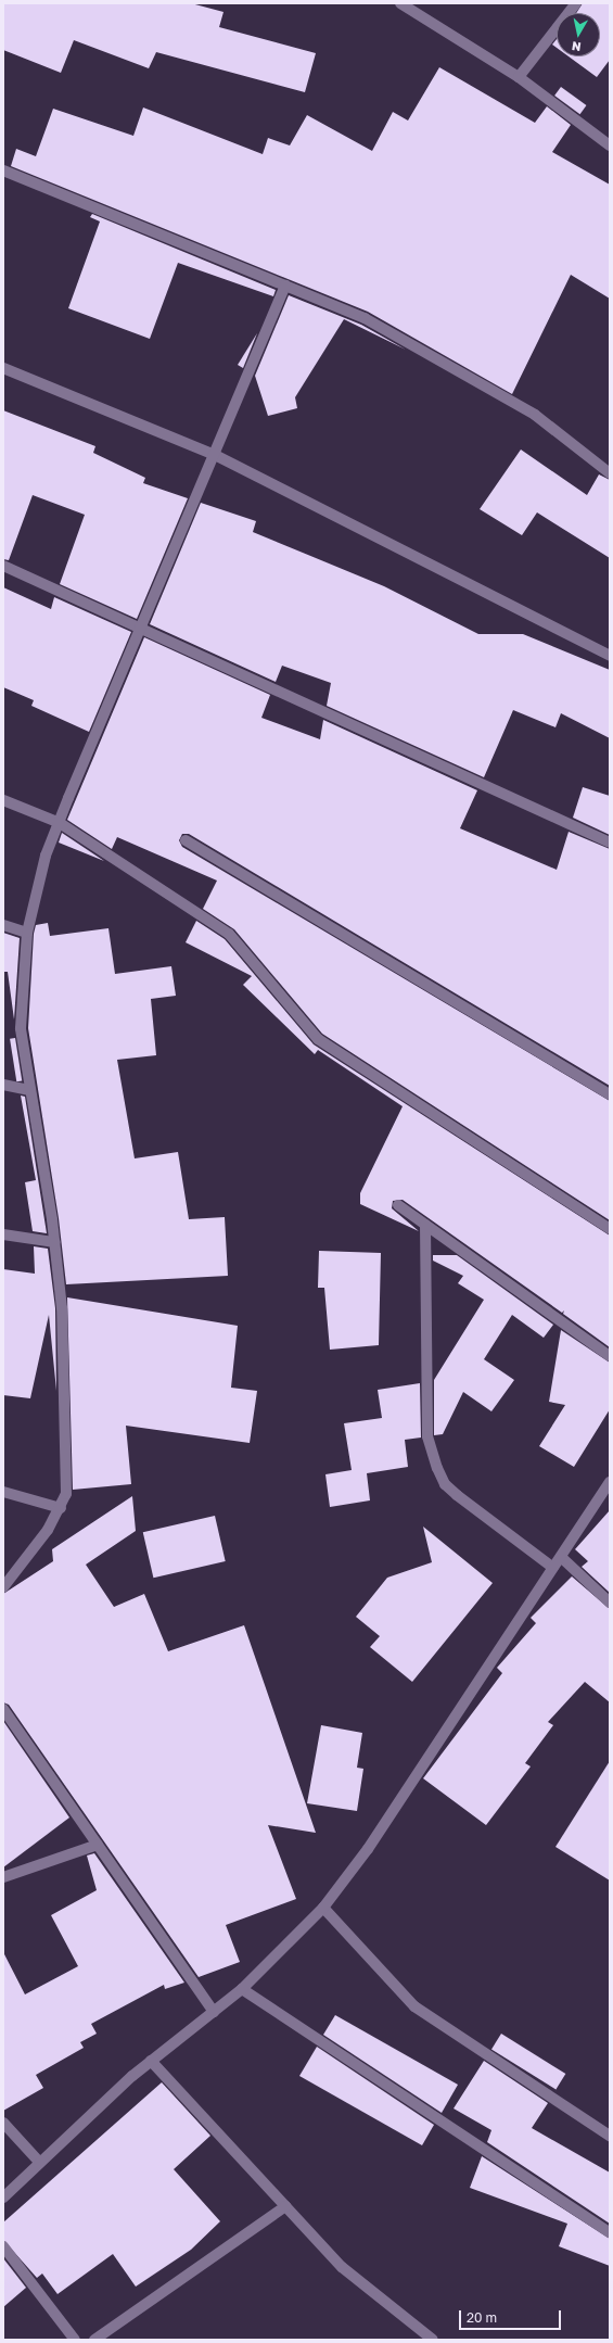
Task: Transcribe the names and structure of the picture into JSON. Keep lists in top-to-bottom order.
{
  "scale_bar": "20 m",
  "north": "bottom"
}
